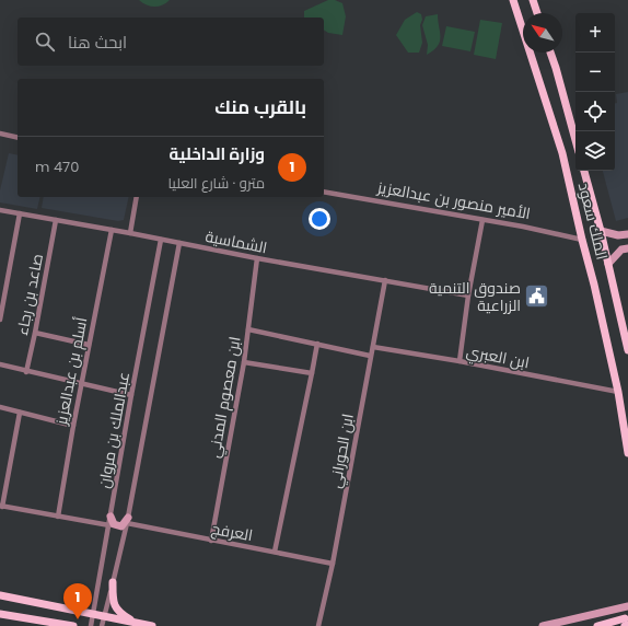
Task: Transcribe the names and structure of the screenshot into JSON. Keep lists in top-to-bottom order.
{
  "streets": {
    "main road": ["الملك سعود"],
    "street": [
      "الأمير منصور بن عبدالعزيز",
      "الشماسية",
      "صاعد بن رجاء",
      "ابن العبري",
      "أسلم بن عبدالعزيز",
      "ابن معصوم المدني",
      "عبدالملك بن مروان",
      "ابن الحوراني",
      "العرفج"
    ]
  },
  "crossings": [
    ["الأمير منصور بن عبدالعزيز", "الملك سعود"],
    ["الملك سعود", "ابن العبري"],
    ["الشماسية", "صاعد بن رجاء"],
    ["الشماسية", "أسلم بن عبدالعزيز"],
    ["الشماسية", "ابن معصوم المدني"],
    ["الشماسية", "عبدالملك بن مروان"],
    ["الشماسية", "ابن الحوراني"],
    ["ابن العبري", "ابن الحوراني"],
    ["ابن معصوم المدني", "العرفج"],
    ["عبدالملك بن مروان", "العرفج"],
    ["ابن الحوراني", "العرفج"]
  ],
  "places": {
    "public building": ["صندوق التنمية الزراعية"]
  },
  "north": "top left",
  "page": {
    "map_buttons": ["+", "−"],
    "search": "ابحث هنا",
    "heading": "بالقرب منك",
    "list": [
      {
        "mark": "1",
        "name": "وزارة الداخلية",
        "note": "مترو · شارع العليا",
        "value": "470 m"
      }
    ],
    "pins": "1"
  }
}
